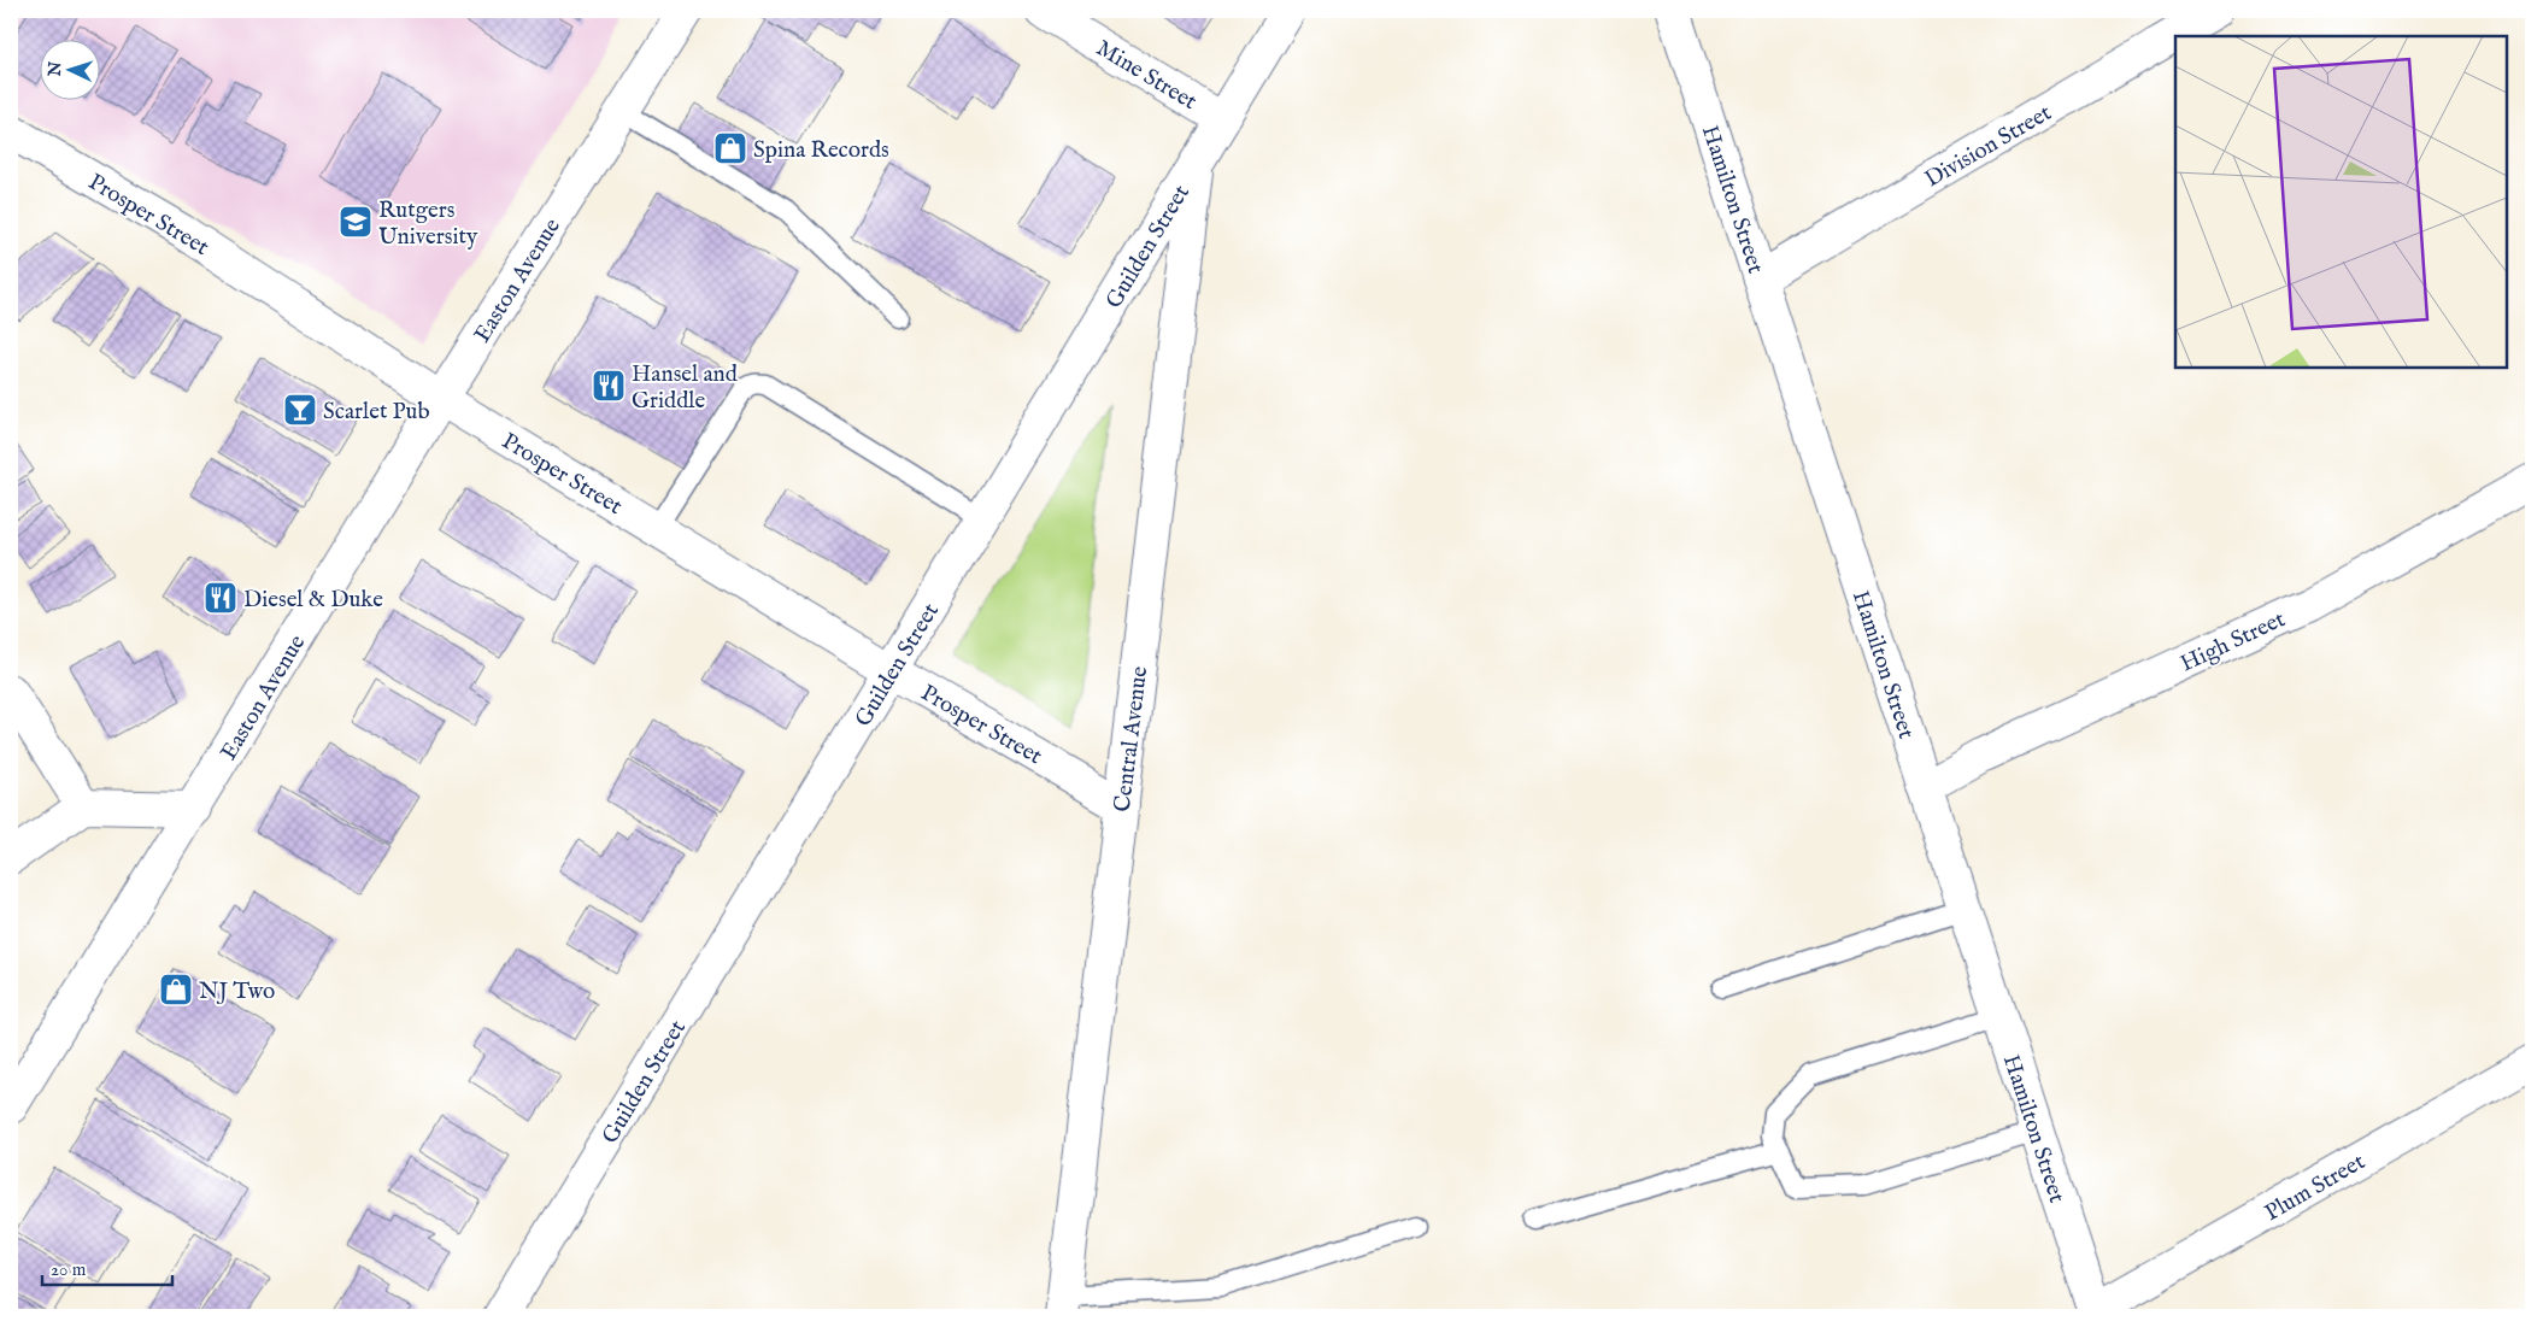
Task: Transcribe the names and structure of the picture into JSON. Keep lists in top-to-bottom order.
{
  "streets": {
    "street": [
      "Mine Street",
      "Division Street",
      "Hamilton Street",
      "Prosper Street",
      "Guilden Street",
      "Easton Avenue",
      "High Street",
      "Central Avenue",
      "Plum Street"
    ]
  },
  "crossings": [
    ["Mine Street", "Guilden Street"],
    ["Division Street", "Hamilton Street"],
    ["Hamilton Street", "High Street"],
    ["Hamilton Street", "Plum Street"],
    ["Prosper Street", "Guilden Street"],
    ["Prosper Street", "Easton Avenue"],
    ["Prosper Street", "Central Avenue"],
    ["Guilden Street", "Central Avenue"]
  ],
  "places": {
    "shop": ["Spina Records", "NJ Two"],
    "school or university": ["Rutgers University"],
    "restaurant": ["Hansel and Griddle", "Diesel & Duke"],
    "bar": ["Scarlet Pub"]
  },
  "scale_bar": "20 m",
  "north": "left"
}
